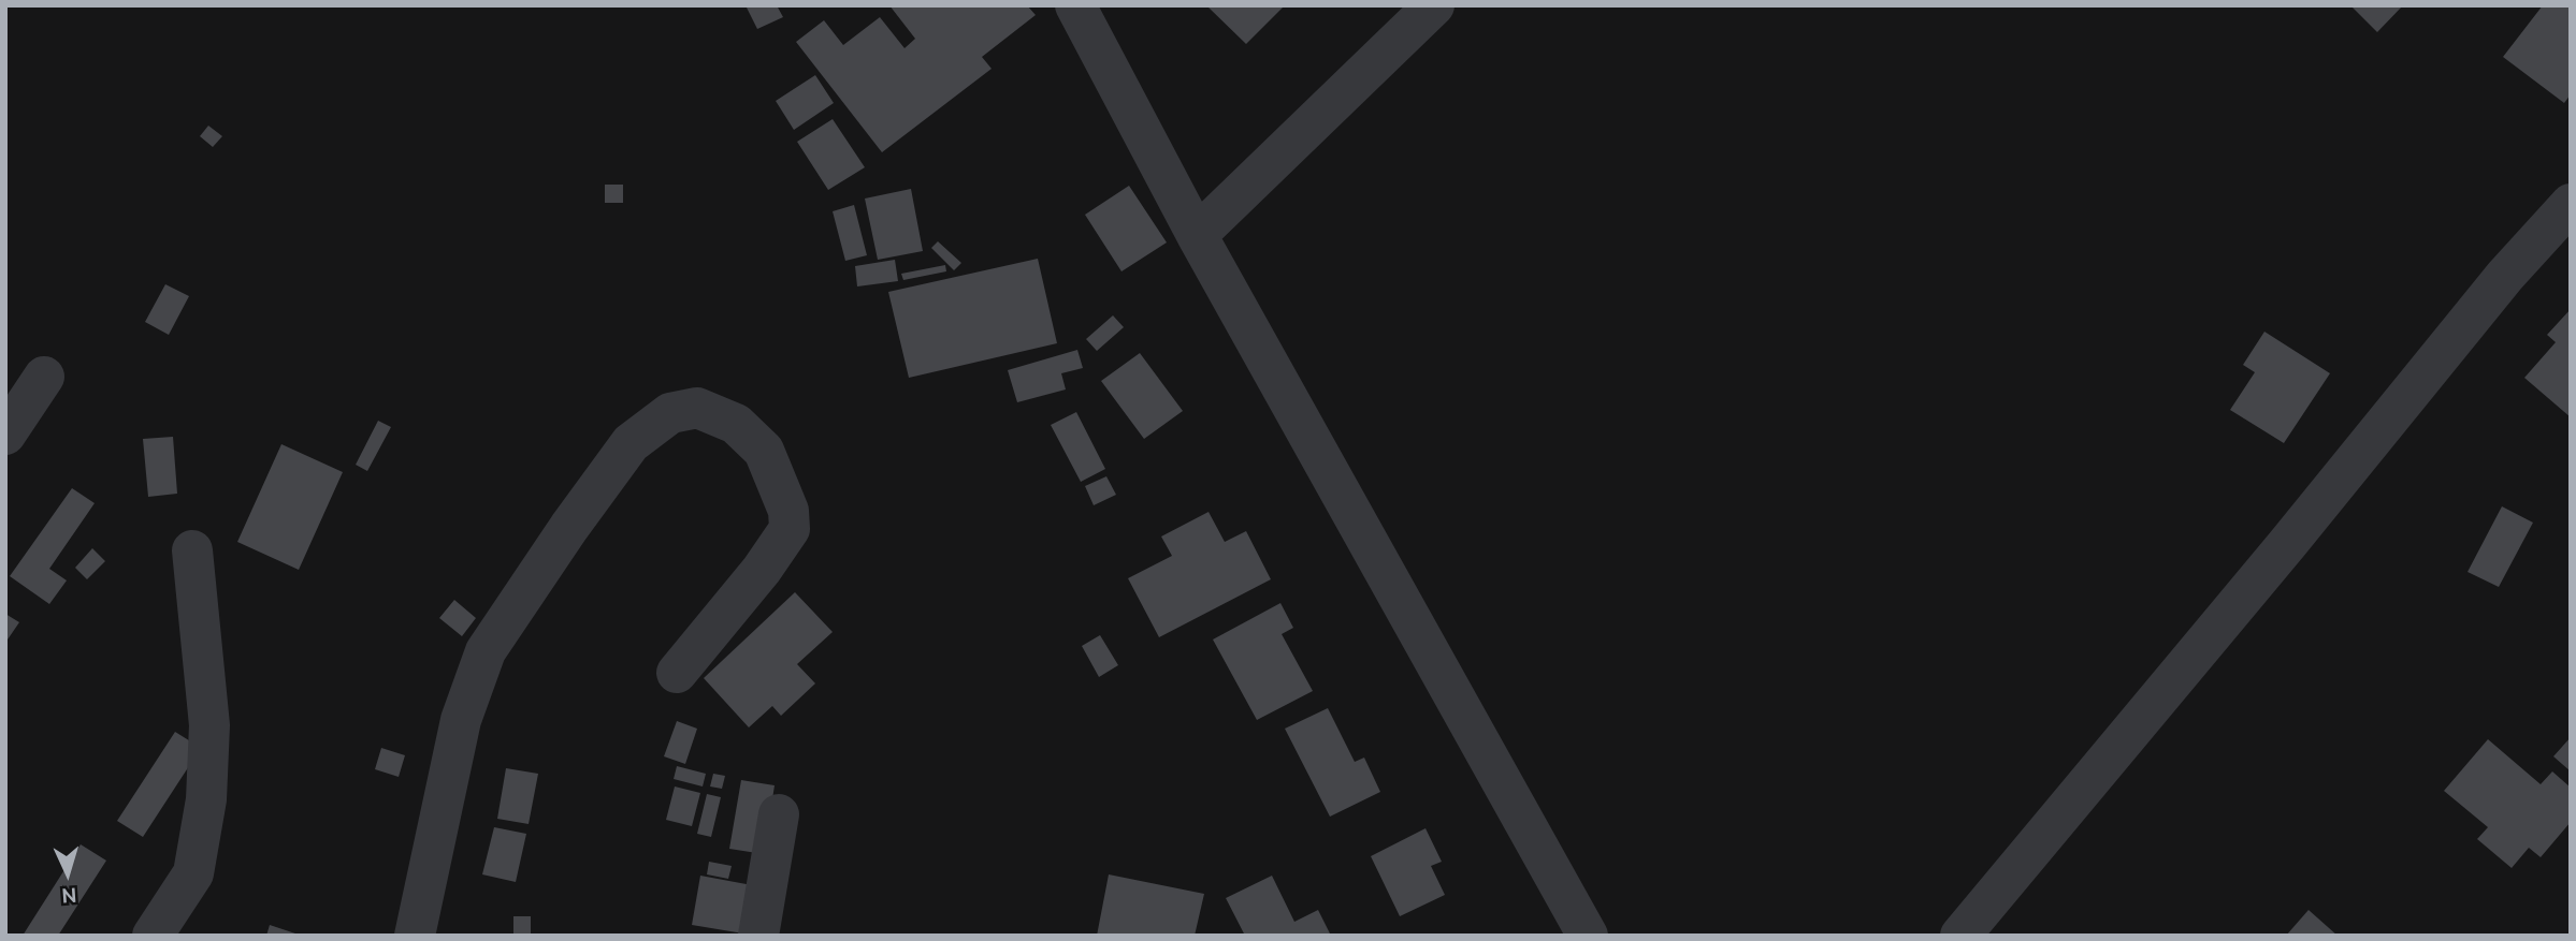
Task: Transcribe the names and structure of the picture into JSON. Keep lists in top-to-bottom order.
{
  "north": "bottom"
}
